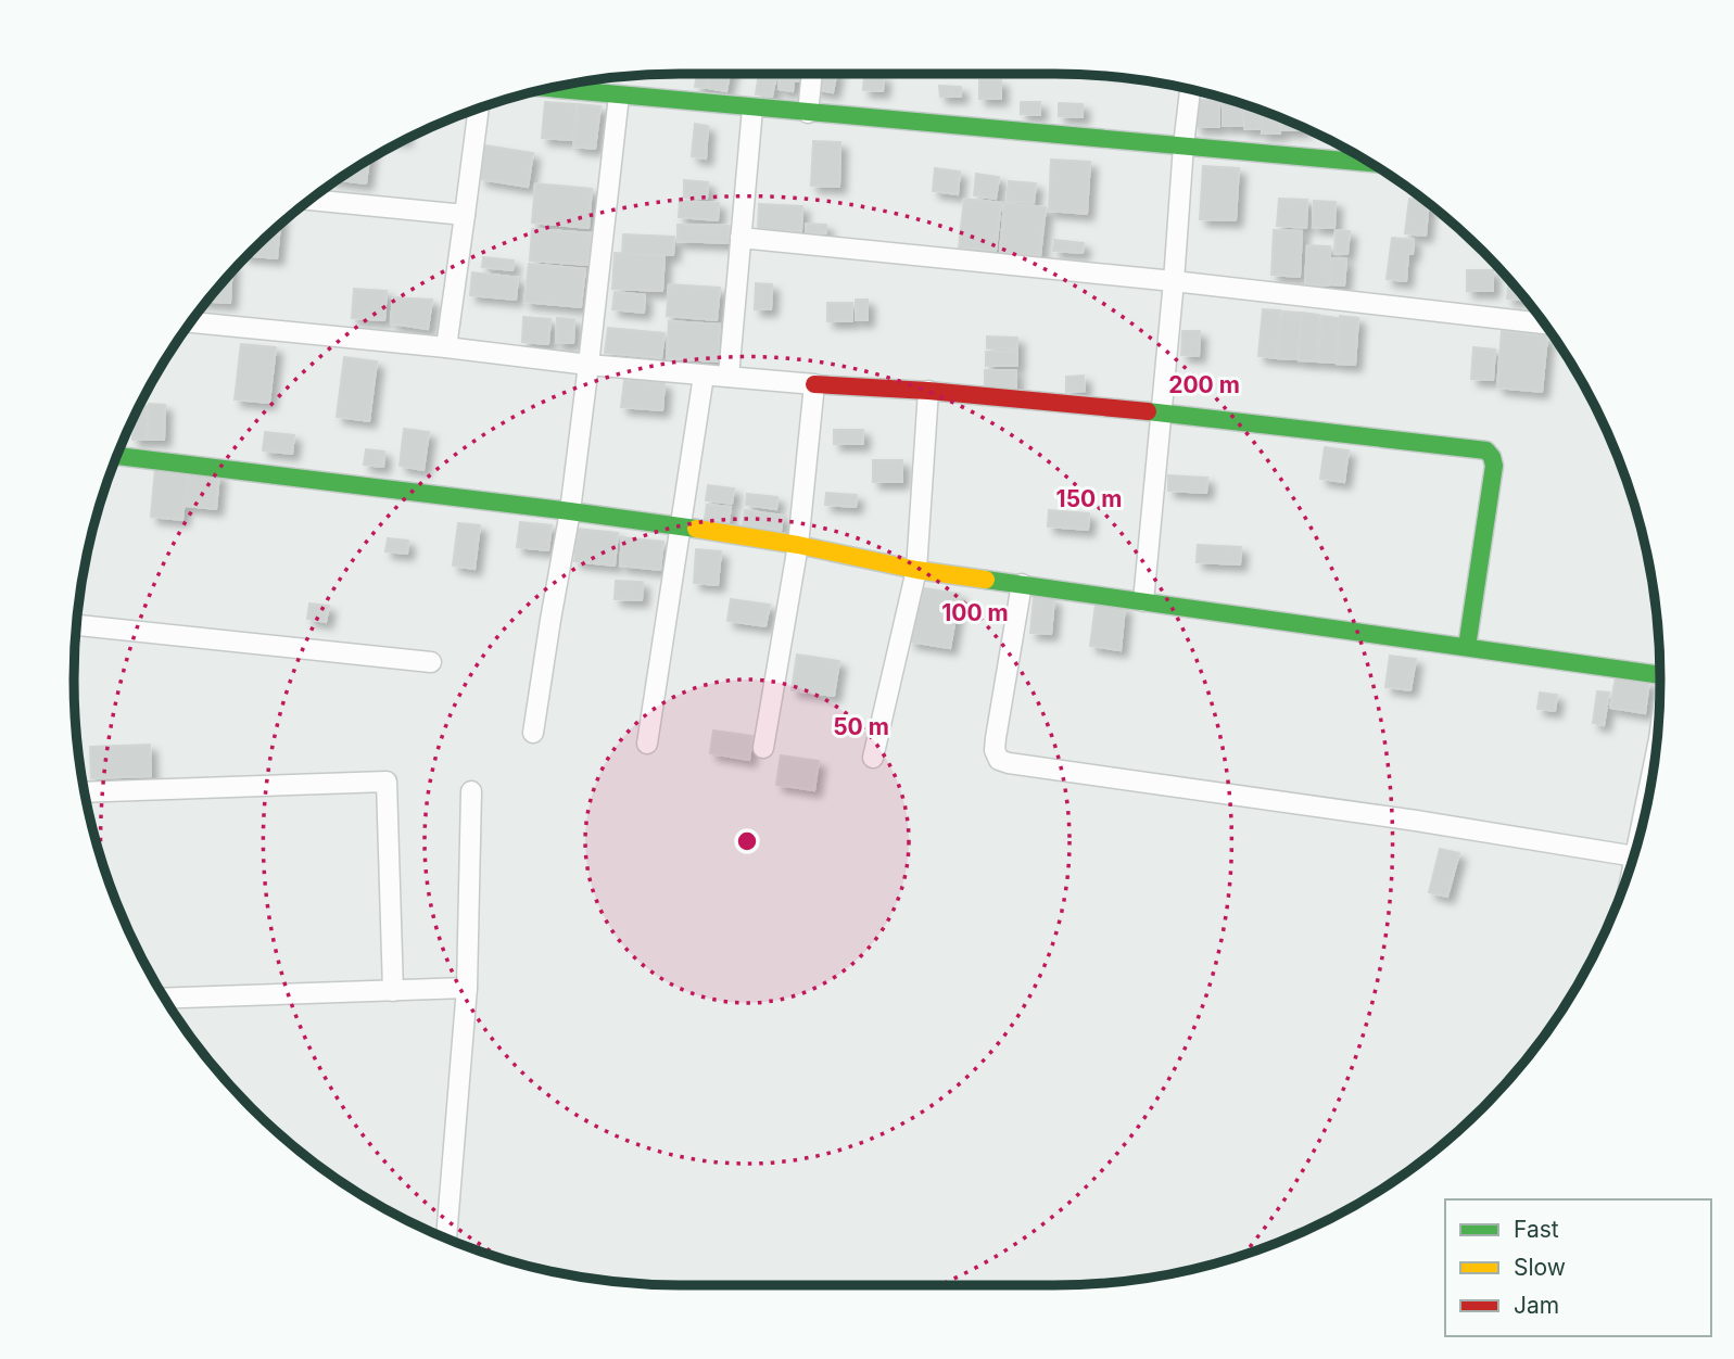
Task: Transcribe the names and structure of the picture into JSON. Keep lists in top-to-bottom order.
{
  "legend": ["Fast", "Slow", "Jam"],
  "rings": [
    "200 m",
    "150 m",
    "100 m",
    "50 m"
  ]
}
